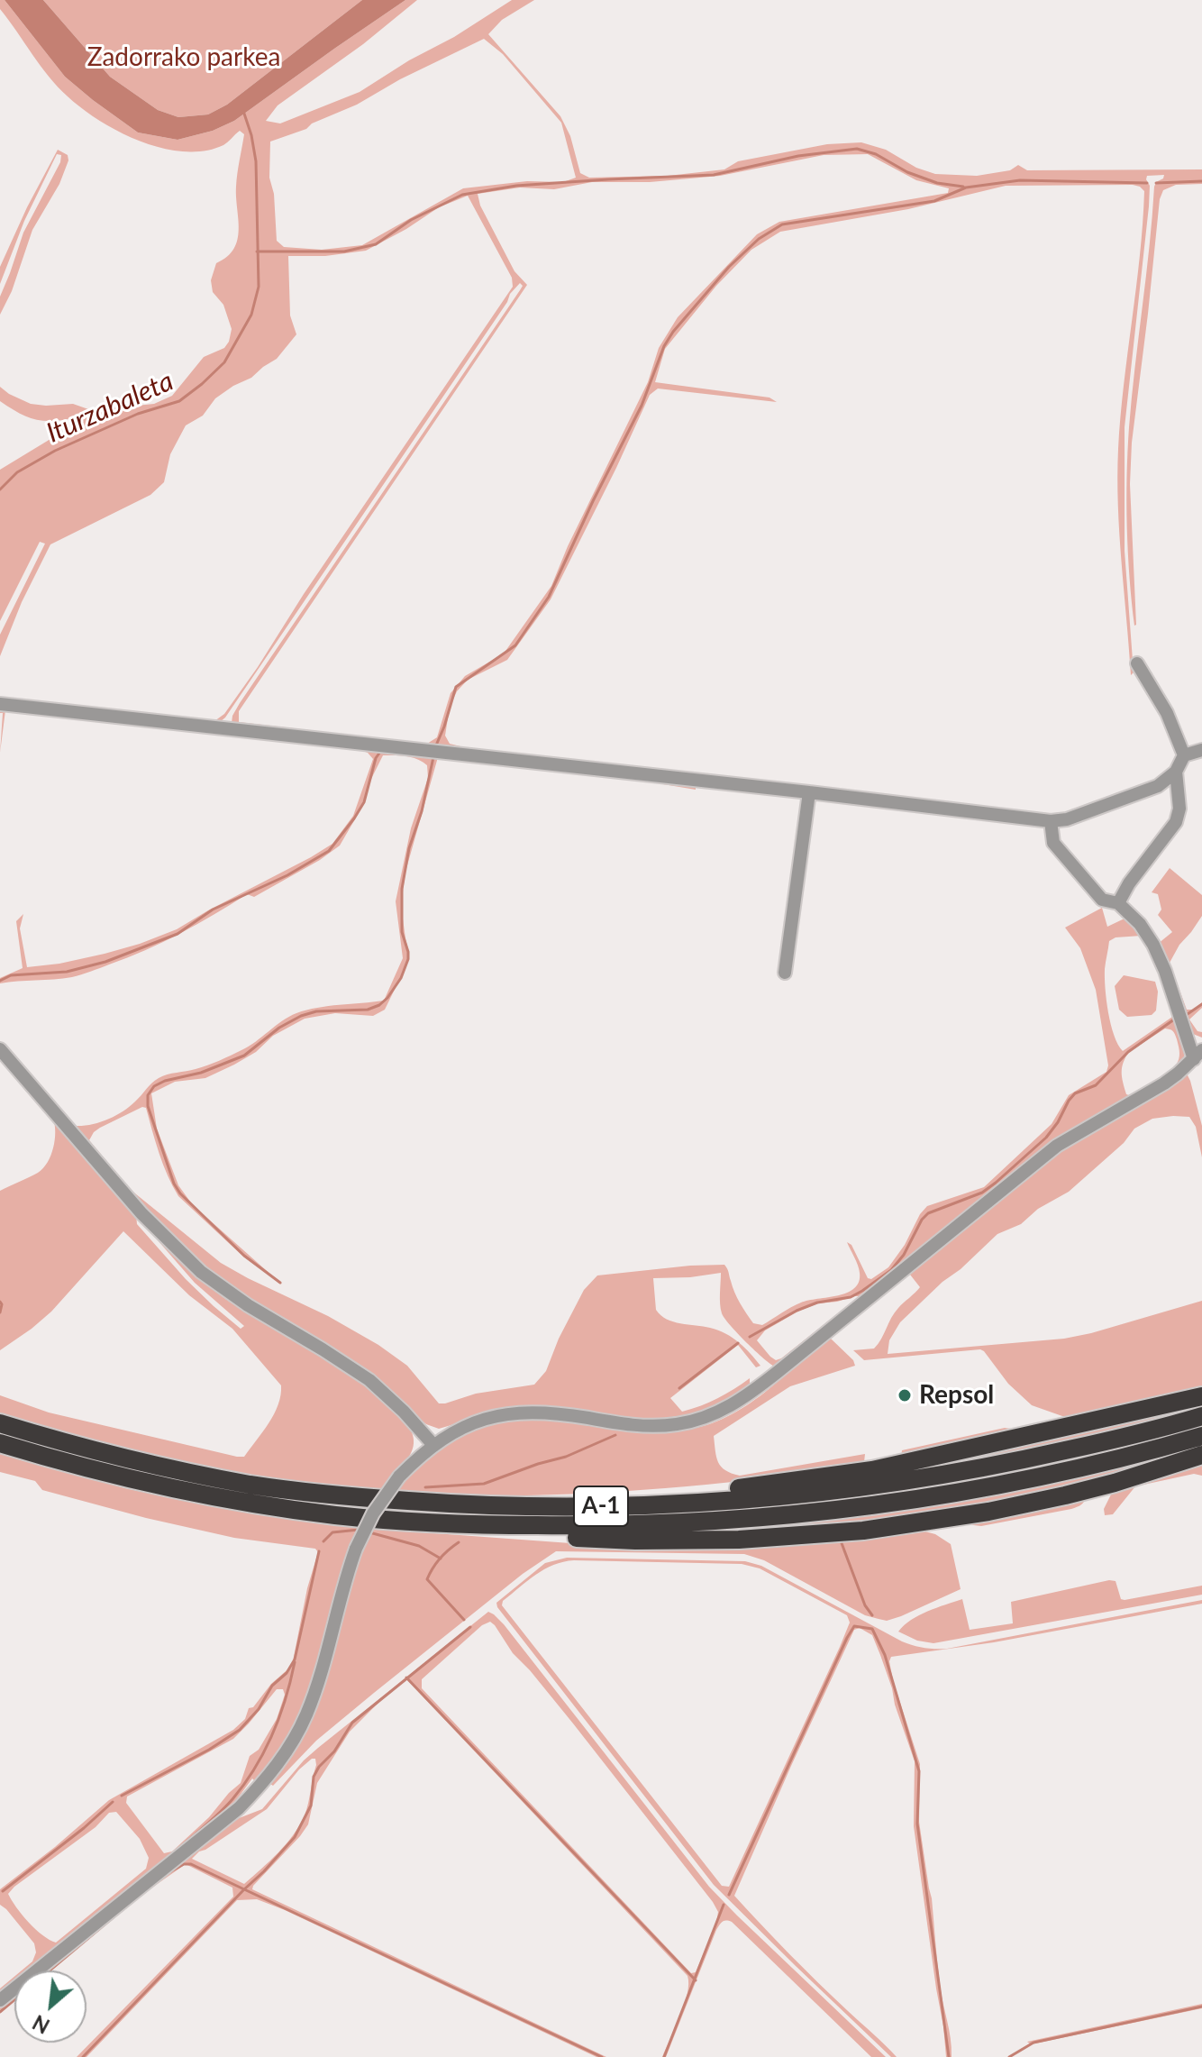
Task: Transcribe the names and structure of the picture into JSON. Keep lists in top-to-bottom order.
{
  "streets": {
    "highway": ["A-1"]
  },
  "water": ["Iturzabaleta"],
  "parks": ["Zadorrako parkea"],
  "places": ["Repsol"],
  "north": "bottom left"
}
